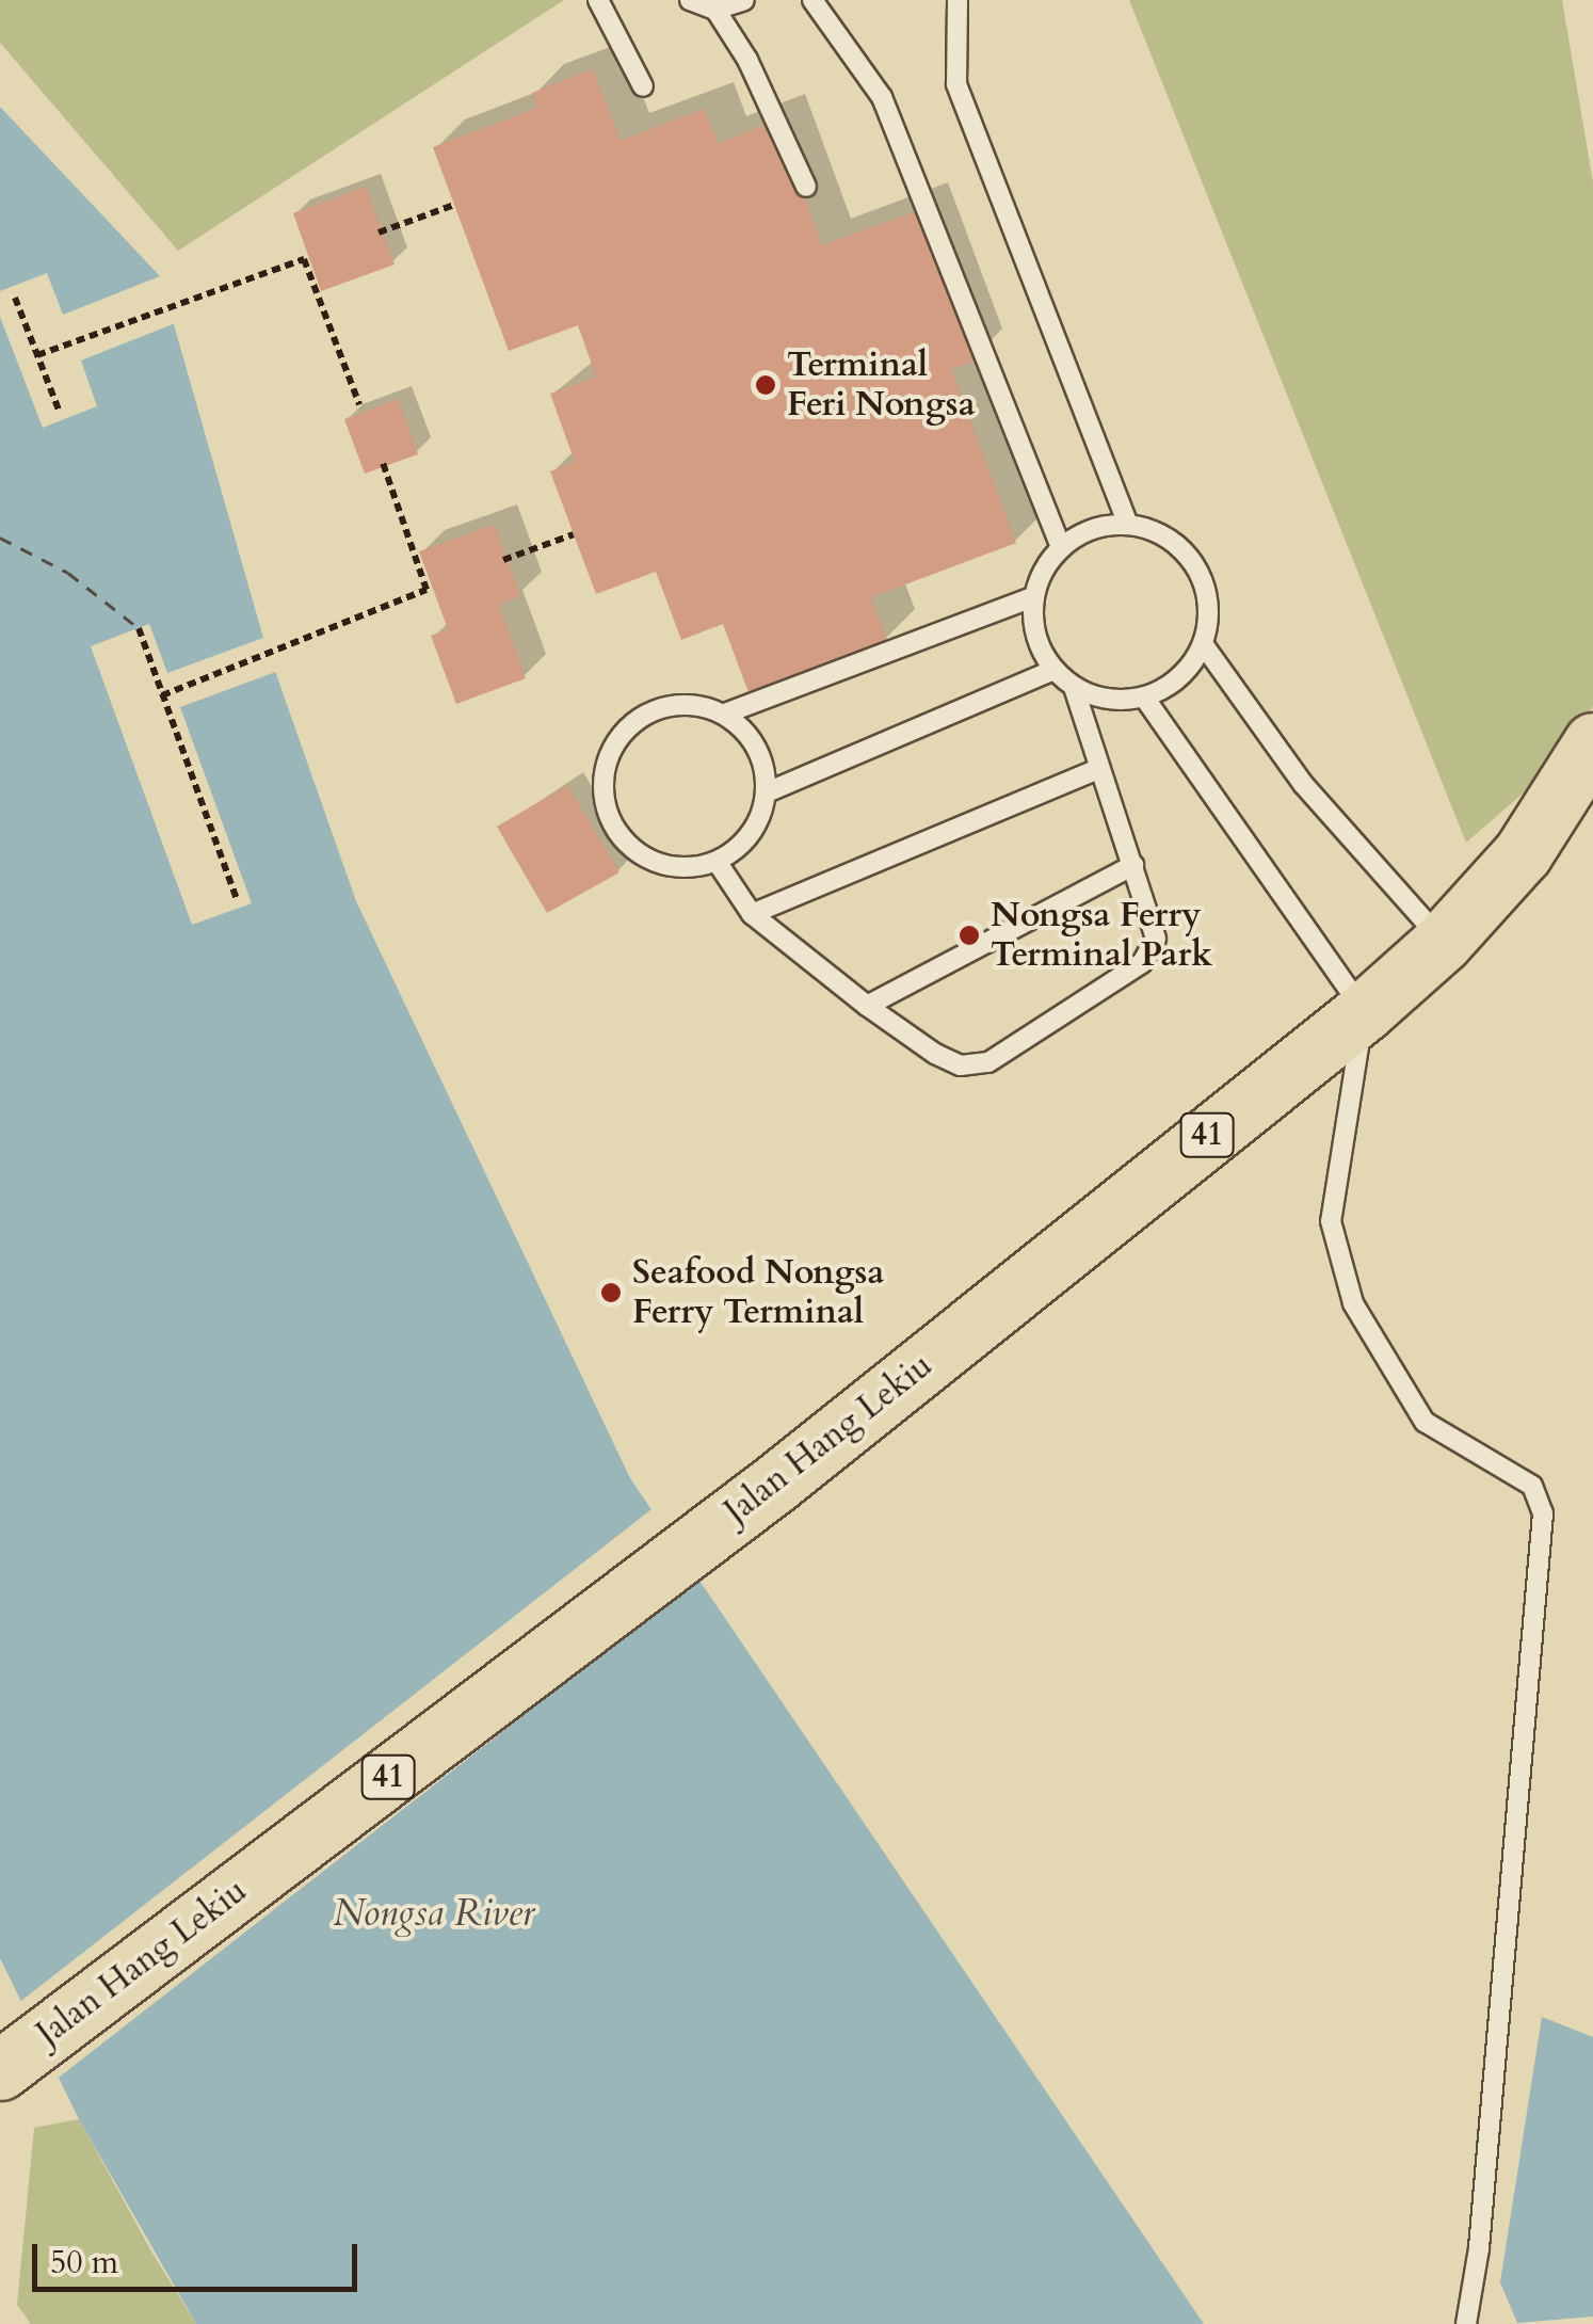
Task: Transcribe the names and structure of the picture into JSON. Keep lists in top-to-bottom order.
{
  "streets": {
    "highway": ["41", "Jalan Hang Lekiu"]
  },
  "water": ["Nongsa River"],
  "places": ["Terminal Feri Nongsa", "Nongsa Ferry Terminal Park", "Seafood Nongsa Ferry Terminal"],
  "scale_bar": "50 m"
}
